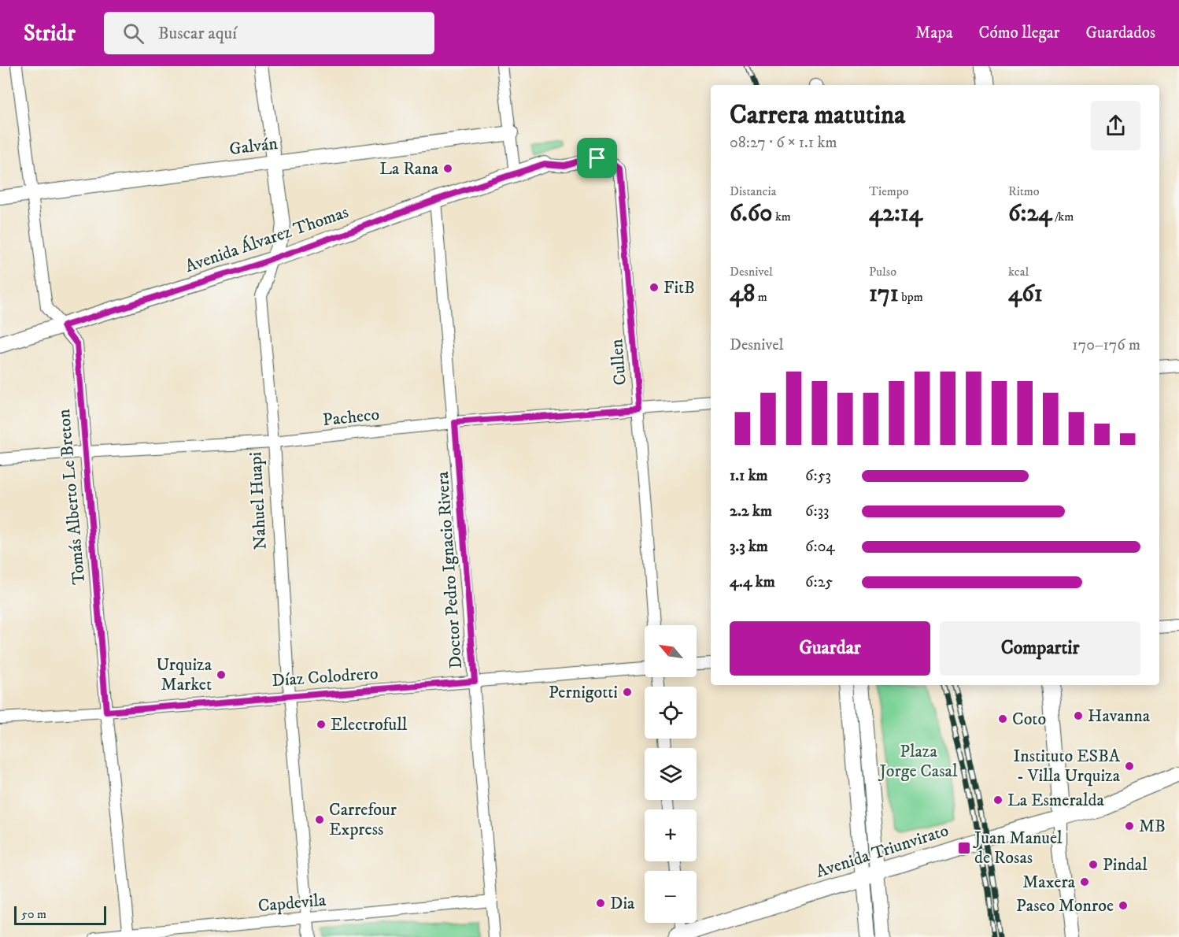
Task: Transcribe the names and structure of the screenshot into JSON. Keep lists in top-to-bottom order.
{
  "streets": {
    "main road": ["Avenida Álvarez Thomas", "Avenida Triunvirato"],
    "street": [
      "Galván",
      "Cullen",
      "Pacheco",
      "Tomás Alberto Le Breton",
      "Nahuel Huapi",
      "Doctor Pedro Ignacio Rivera",
      "Díaz Colodrero",
      "Capdevila"
    ]
  },
  "crossings": [
    ["Galván", "Tomás Alberto Le Breton"],
    ["Galván", "Nahuel Huapi"],
    ["Avenida Álvarez Thomas", "Cullen"],
    ["Avenida Álvarez Thomas", "Tomás Alberto Le Breton"],
    ["Avenida Álvarez Thomas", "Nahuel Huapi"],
    ["Avenida Álvarez Thomas", "Doctor Pedro Ignacio Rivera"],
    ["Cullen", "Pacheco"],
    ["Pacheco", "Tomás Alberto Le Breton"],
    ["Pacheco", "Nahuel Huapi"],
    ["Pacheco", "Doctor Pedro Ignacio Rivera"],
    ["Tomás Alberto Le Breton", "Díaz Colodrero"],
    ["Tomás Alberto Le Breton", "Capdevila"],
    ["Nahuel Huapi", "Díaz Colodrero"],
    ["Nahuel Huapi", "Capdevila"],
    ["Doctor Pedro Ignacio Rivera", "Díaz Colodrero"],
    ["Doctor Pedro Ignacio Rivera", "Capdevila"]
  ],
  "parks": ["Plaza Jorge Casal"],
  "places": {
    "other": [
      "La Rana",
      "FitB",
      "Urquiza Market",
      "Pernigotti",
      "Havanna",
      "Coto",
      "Electrofull",
      "Instituto ESBA - Villa Urquiza",
      "La Esmeralda",
      "Carrefour Express",
      "MB",
      "Pindal",
      "Maxera",
      "Dia",
      "Paseo Monroe"
    ],
    "transit": ["Juan Manuel de Rosas"]
  },
  "scale_bar": "50 m",
  "north": "top left",
  "page": {
    "header": "Stridr",
    "search": "Buscar aquí",
    "nav": ["Mapa", "Cómo llegar", "Guardados"],
    "heading": ["Carrera matutina", "08:27 · 6 × 1.1 km"],
    "stats": [
      ["Distancia", "6.60 km"],
      ["Tiempo", "42:14"],
      ["Ritmo", "6:24 /km"],
      ["Desnivel", "48 m"],
      ["Pulso", "171 bpm"],
      ["kcal", "461"]
    ],
    "chart": ["Desnivel", "170–176 m"],
    "list": [
      {
        "name": "1.1 km",
        "note": "6:53"
      },
      {
        "name": "2.2 km",
        "note": "6:33"
      },
      {
        "name": "3.3 km",
        "note": "6:04"
      },
      {
        "name": "4.4 km",
        "note": "6:25"
      }
    ],
    "buttons": ["Guardar", "Compartir"],
    "map_buttons": ["+", "−"],
    "scale": "50 m"
  }
}
